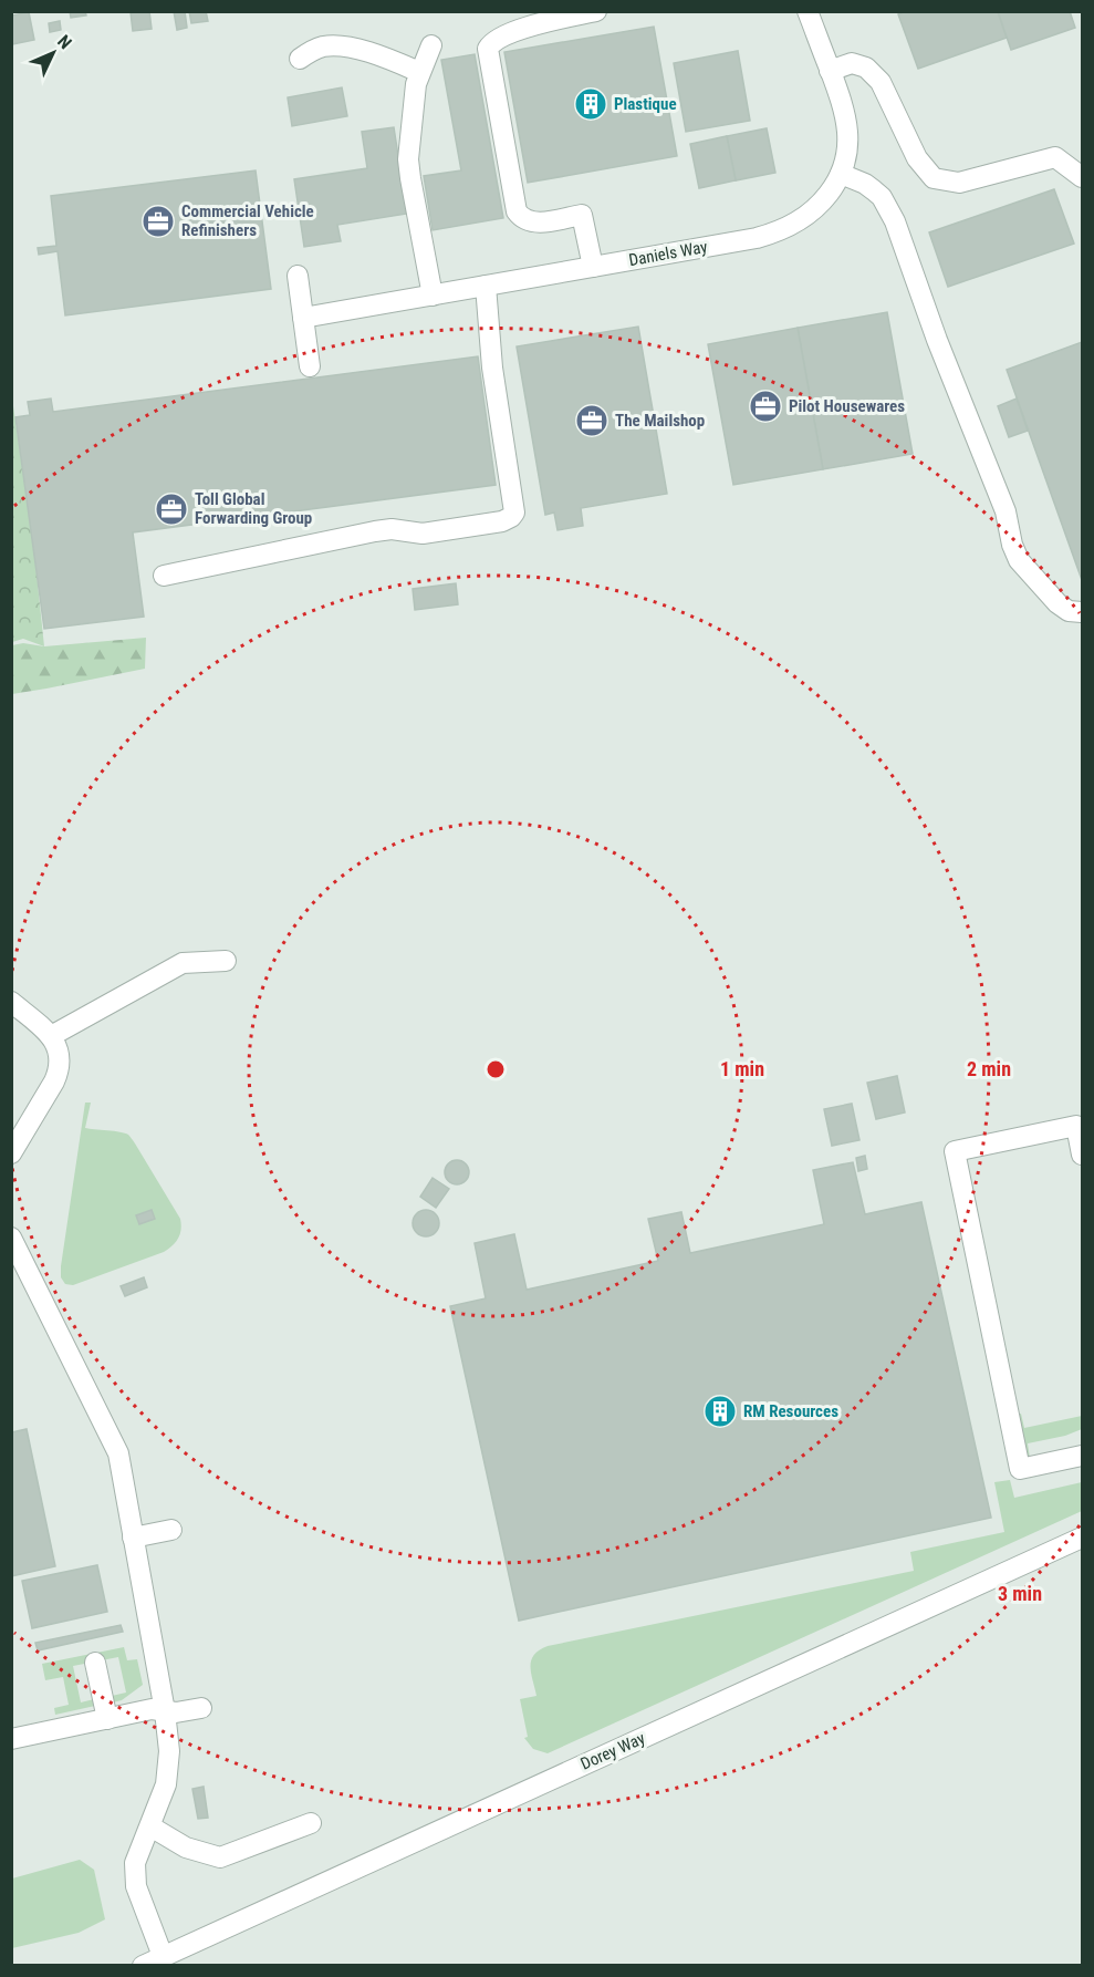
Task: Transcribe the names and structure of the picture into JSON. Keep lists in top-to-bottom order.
{
  "streets": {
    "street": ["Daniels Way", "Dorey Way"]
  },
  "places": {
    "building": ["Plastique", "RM Resources"],
    "office": [
      "Commercial Vehicle Refinishers",
      "Pilot Housewares",
      "The Mailshop",
      "Toll Global Forwarding Group"
    ]
  },
  "north": "top right",
  "rings": ["1 min", "2 min", "3 min"]
}
